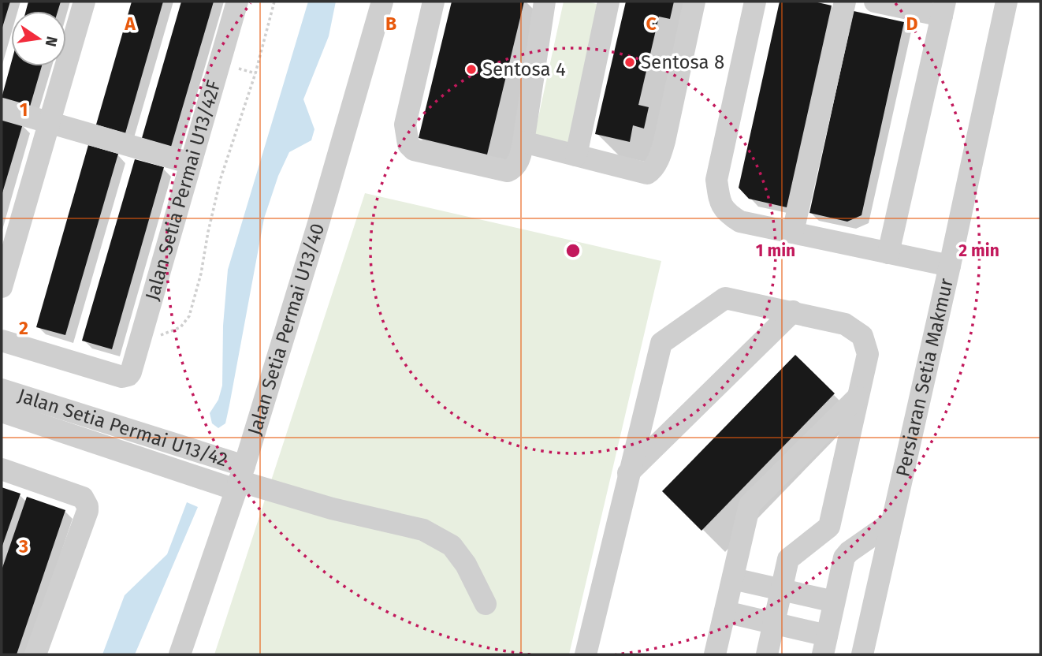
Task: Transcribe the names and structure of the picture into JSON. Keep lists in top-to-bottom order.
{
  "streets": {
    "street": [
      "Jalan Setia Permai U13/42F",
      "Jalan Setia Permai U13/40",
      "Persiaran Setia Makmur",
      "Jalan Setia Permai U13/42"
    ]
  },
  "crossings": [
    ["Jalan Setia Permai U13/40", "Jalan Setia Permai U13/42"]
  ],
  "places": ["Sentosa 8", "Sentosa 4"],
  "north": "right",
  "grid": {
    "columns": [
      "A",
      "B",
      "C",
      "D"
    ],
    "rows": ["1", "2", "3"]
  },
  "rings": ["1 min", "2 min"]
}
